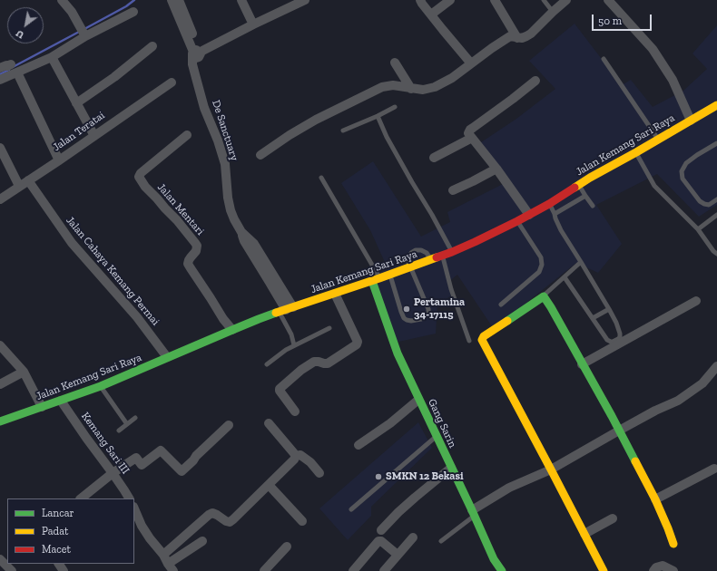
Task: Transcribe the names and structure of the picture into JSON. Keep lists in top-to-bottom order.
{
  "streets": {
    "street": [
      "De Sanctuary",
      "Jalan Teratai",
      "Jalan Kemang Sari Raya",
      "Jalan Mentari",
      "Jalan Cahaya Kemang Permai",
      "Gang Sarin",
      "Kemang Sari III"
    ]
  },
  "crossings": [
    ["De Sanctuary", "Jalan Kemang Sari Raya"],
    ["Jalan Teratai", "Jalan Cahaya Kemang Permai"],
    ["Jalan Kemang Sari Raya", "Jalan Mentari"],
    ["Jalan Kemang Sari Raya", "Jalan Cahaya Kemang Permai"],
    ["Jalan Kemang Sari Raya", "Gang Sarin"],
    ["Jalan Kemang Sari Raya", "Kemang Sari III"]
  ],
  "places": ["Pertamina 34-17115", "SMKN 12 Bekasi"],
  "legend": ["Lancar", "Padat", "Macet"],
  "scale_bar": "50 m",
  "north": "bottom left"
}
